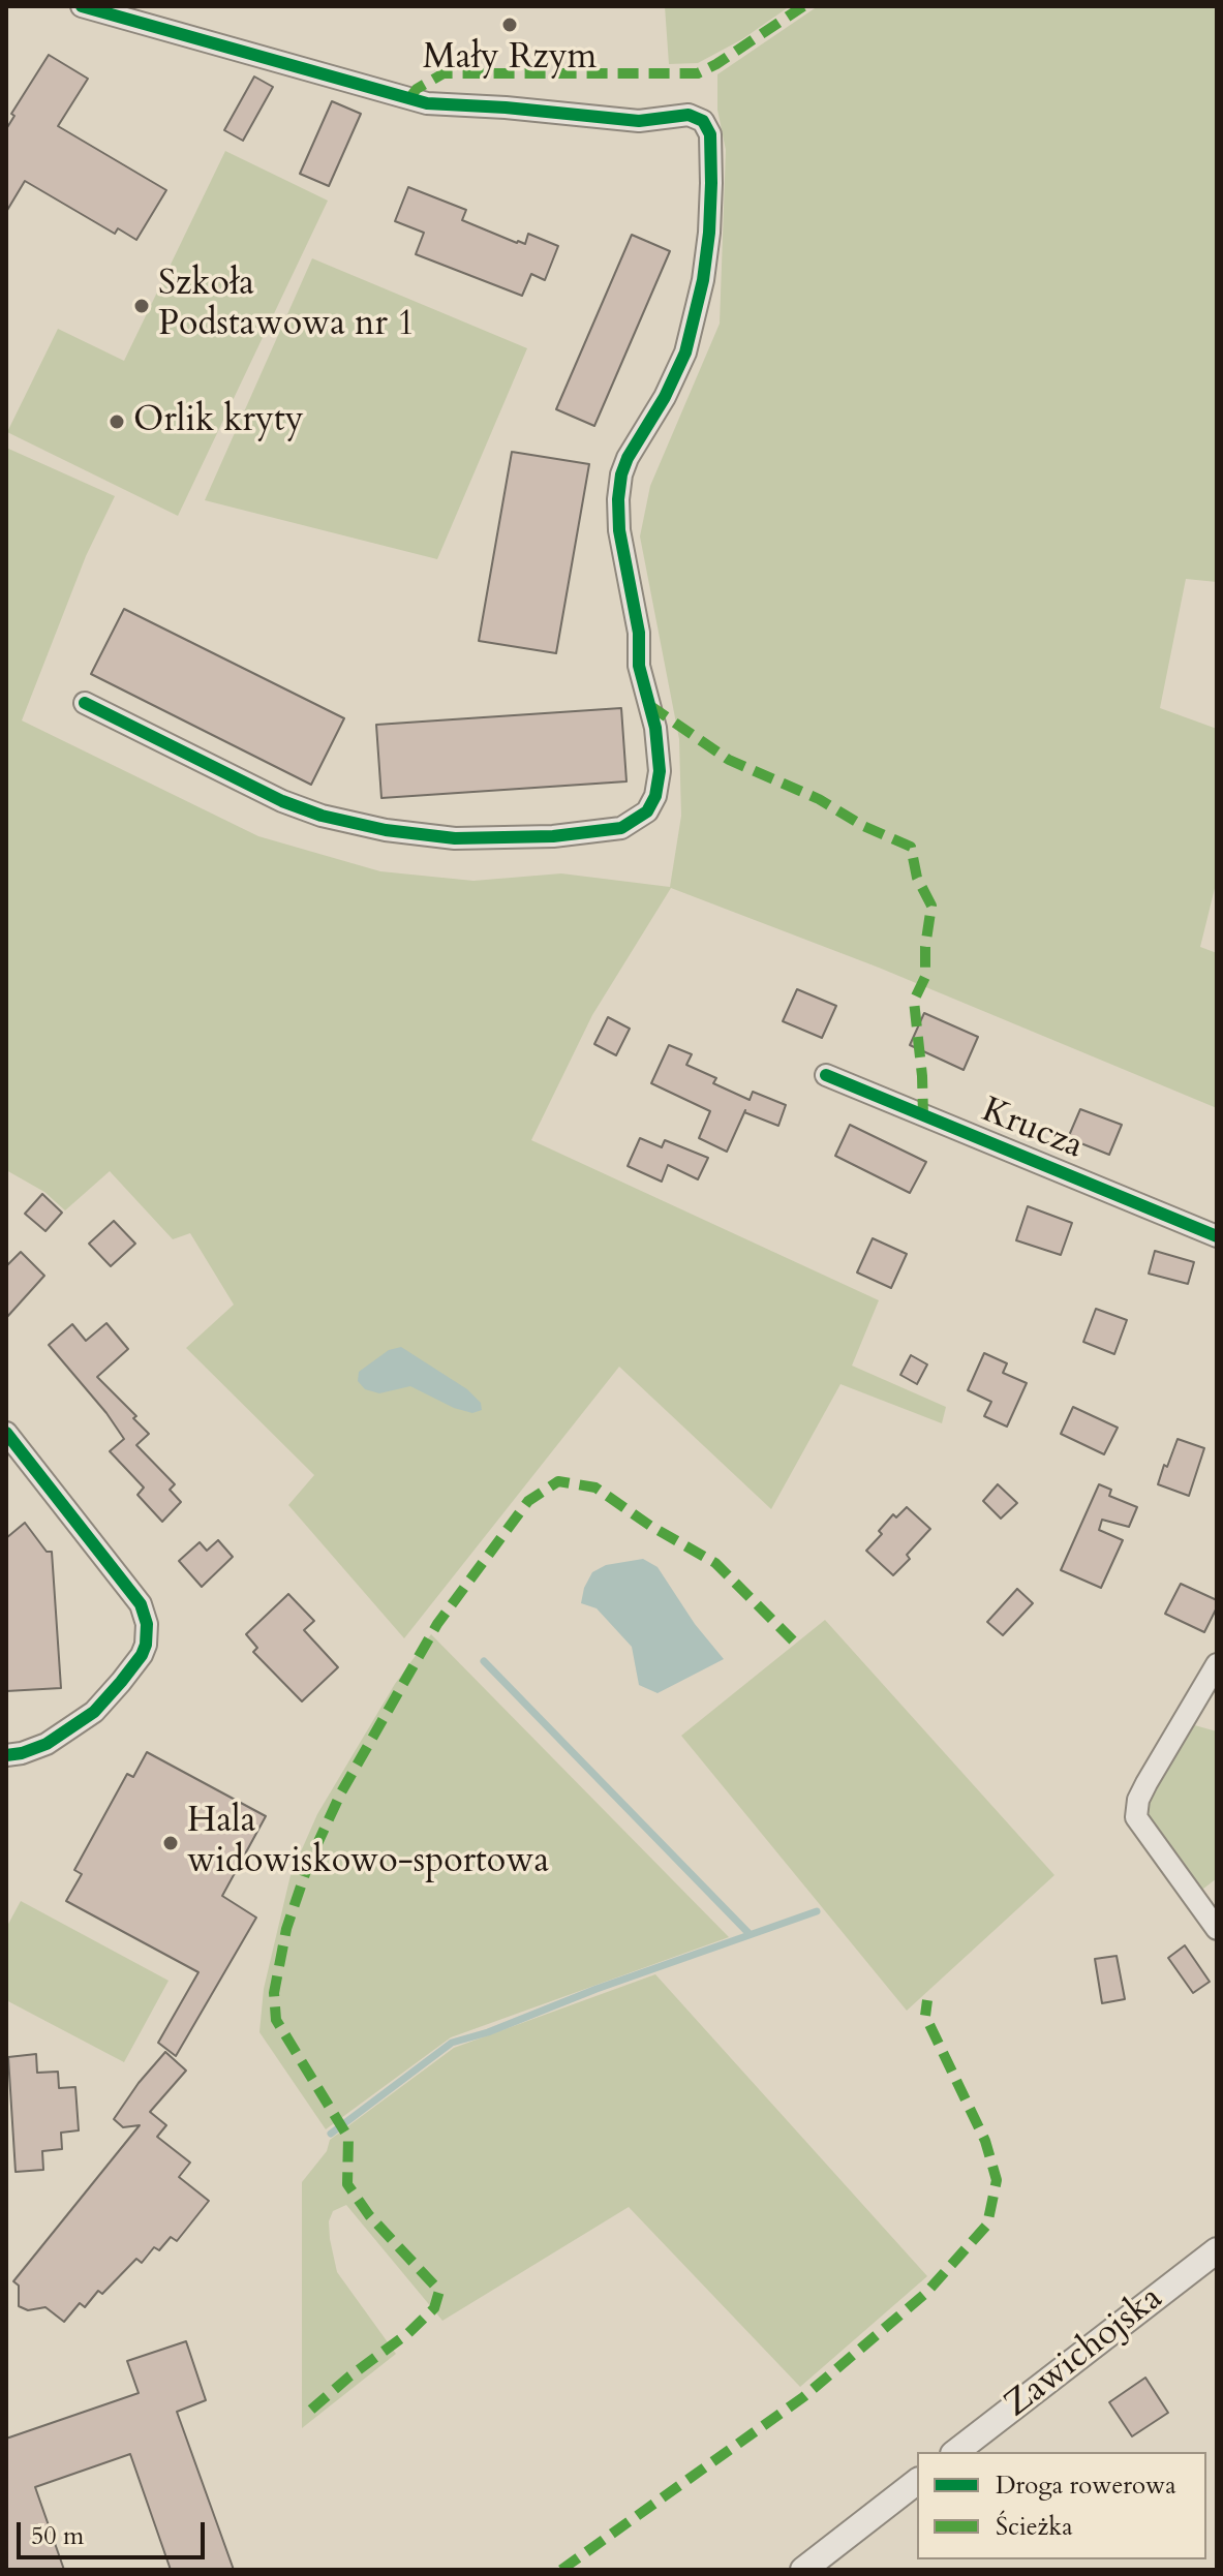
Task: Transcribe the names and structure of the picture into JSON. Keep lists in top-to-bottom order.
{
  "streets": {
    "street": ["Krucza", "Zawichojska"]
  },
  "places": [
    "Mały Rzym",
    "Szkoła Podstawowa nr 1",
    "Orlik kryty",
    "Hala widowiskowo-sportowa"
  ],
  "legend": ["Droga rowerowa", "Ścieżka"],
  "scale_bar": "50 m"
}
